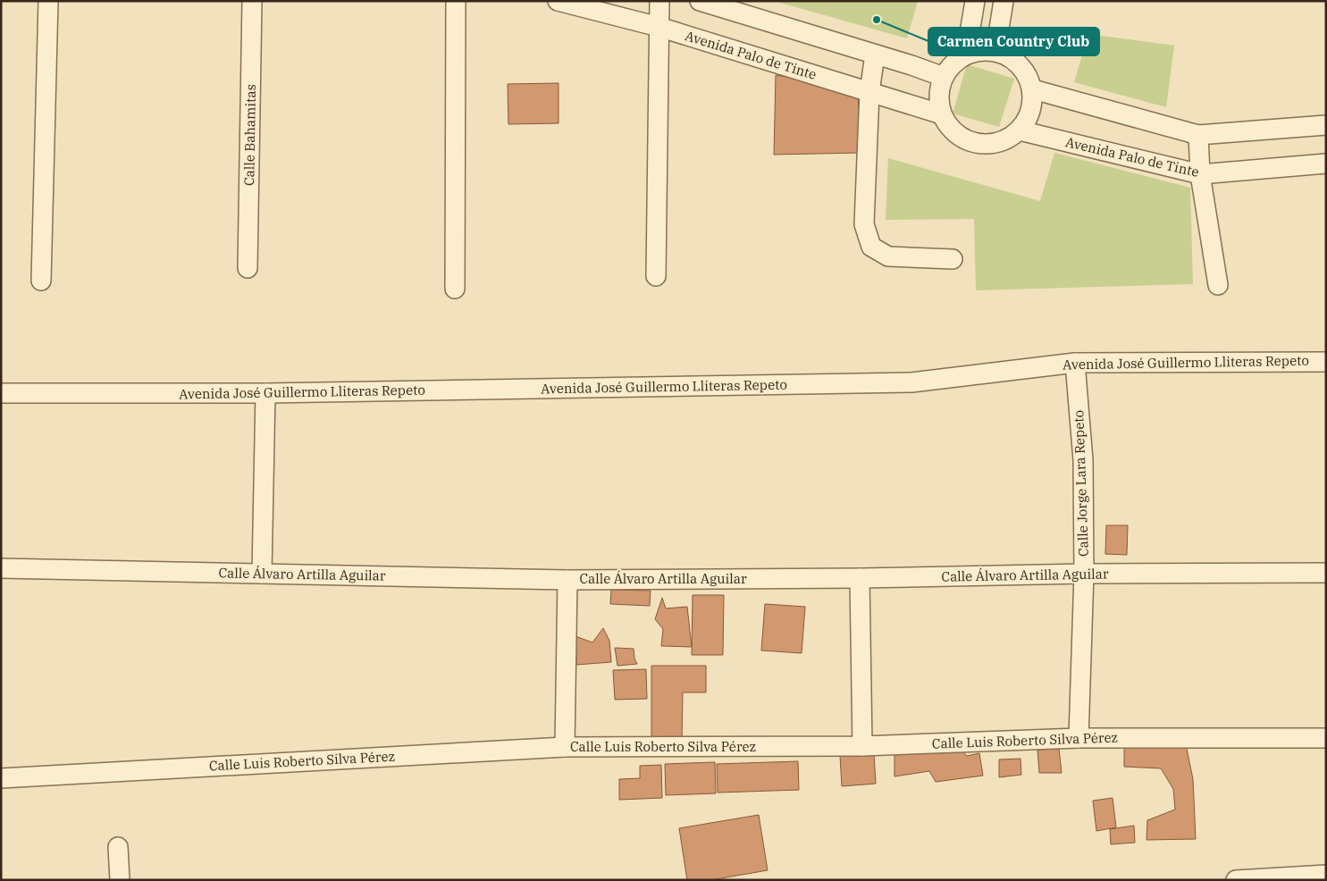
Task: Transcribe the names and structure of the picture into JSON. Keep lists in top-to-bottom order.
{
  "streets": {
    "street": [
      "Avenida Palo de Tinte",
      "Calle Bahamitas",
      "Avenida José Guillermo Lliteras Repeto",
      "Calle Jorge Lara Repeto",
      "Calle Álvaro Artilla Aguilar",
      "Calle Luis Roberto Silva Pérez"
    ]
  },
  "crossings": [
    ["Avenida José Guillermo Lliteras Repeto", "Calle Jorge Lara Repeto"],
    ["Calle Jorge Lara Repeto", "Calle Álvaro Artilla Aguilar"],
    ["Calle Jorge Lara Repeto", "Calle Luis Roberto Silva Pérez"]
  ],
  "places": ["Carmen Country Club"]
}
